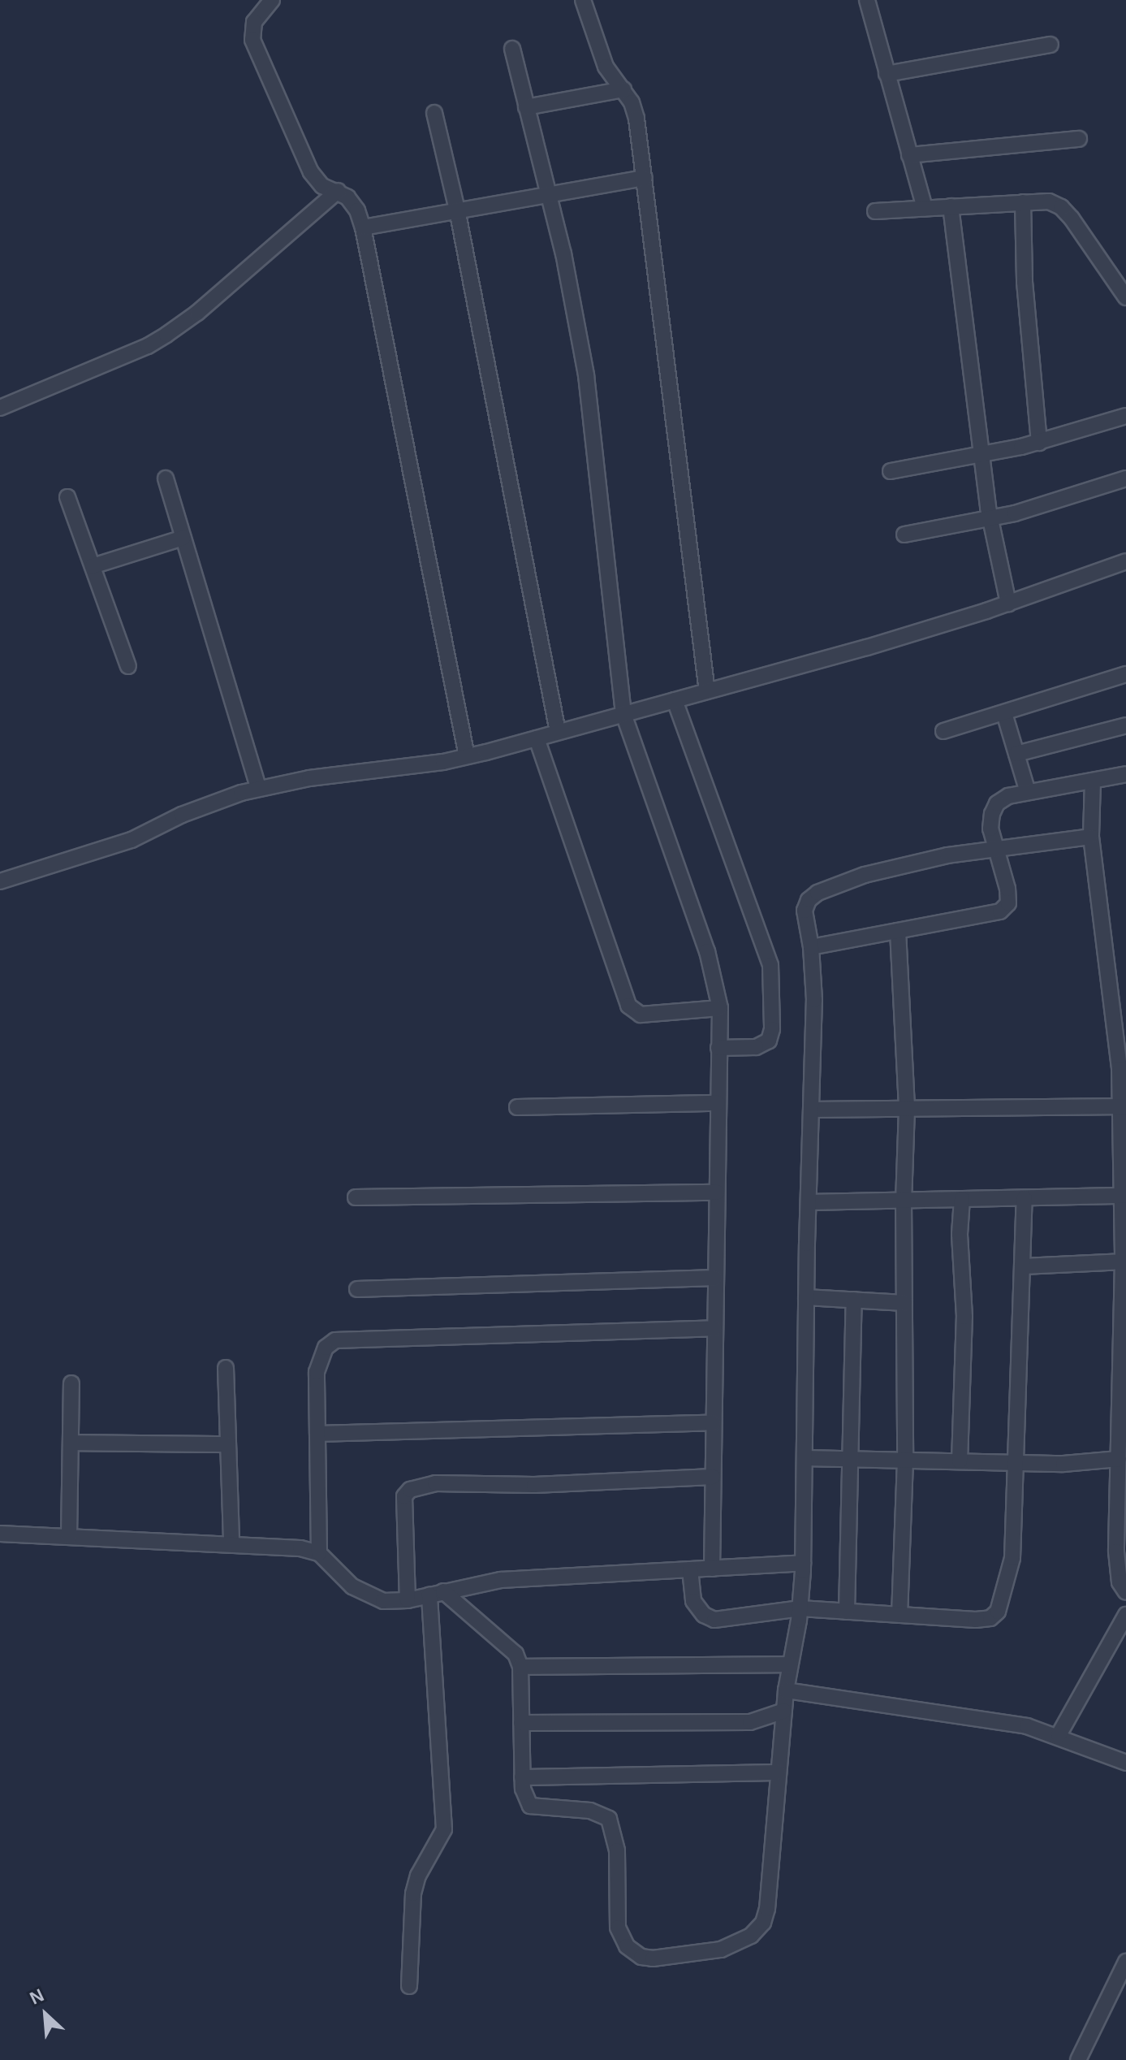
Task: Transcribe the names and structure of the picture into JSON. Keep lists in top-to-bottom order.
{
  "north": "top left"
}
